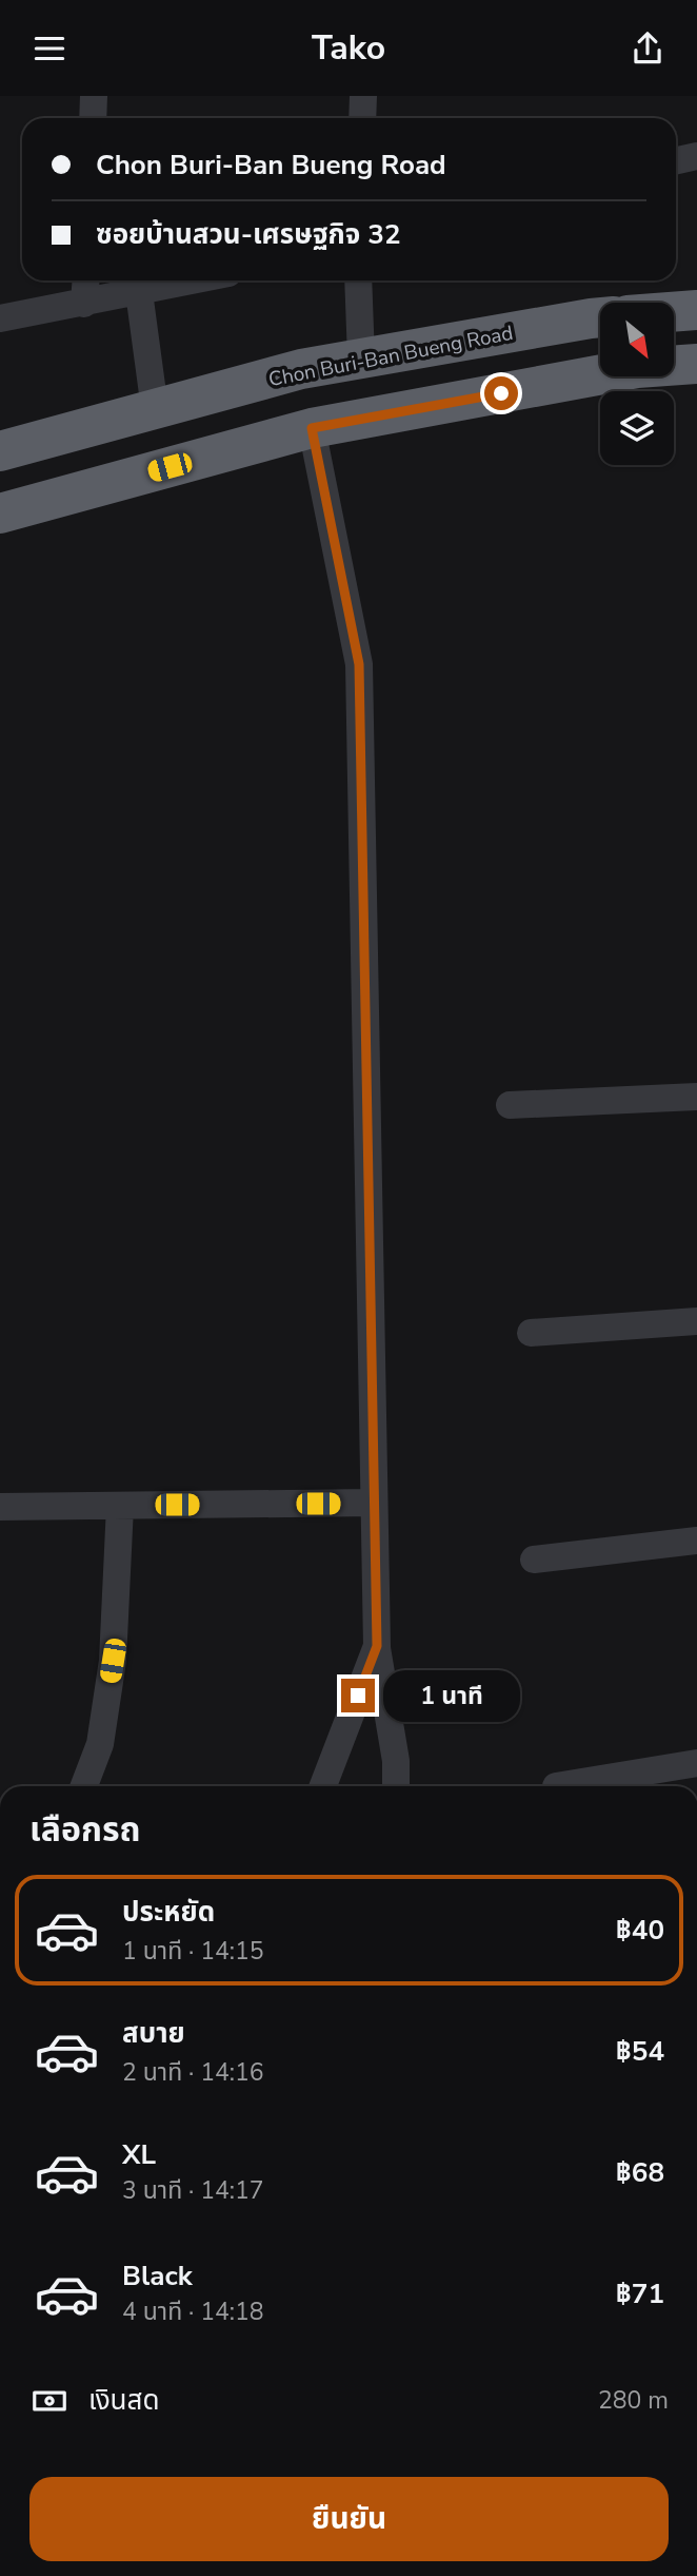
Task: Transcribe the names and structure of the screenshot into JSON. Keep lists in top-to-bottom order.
{
  "streets": {
    "highway": ["Chon Buri-Ban Bueng Road"]
  },
  "north": "bottom right",
  "page": {
    "header": "Tako",
    "banner": ["Chon Buri-Ban Bueng Road", "ซอยบ้านสวน-เศรษฐกิจ 32"],
    "bubble": "1 นาที",
    "heading": "เลือกรถ",
    "list": [
      {
        "name": "ประหยัด",
        "note": "1 นาที · 14:15",
        "value": "฿40"
      },
      {
        "name": "สบาย",
        "note": "2 นาที · 14:16",
        "value": "฿54"
      },
      {
        "name": "XL",
        "note": "3 นาที · 14:17",
        "value": "฿68"
      },
      {
        "name": "Black",
        "note": "4 นาที · 14:18",
        "value": "฿71"
      }
    ],
    "pay": ["เงินสด", "280 m"],
    "buttons": "ยืนยัน"
  }
}
